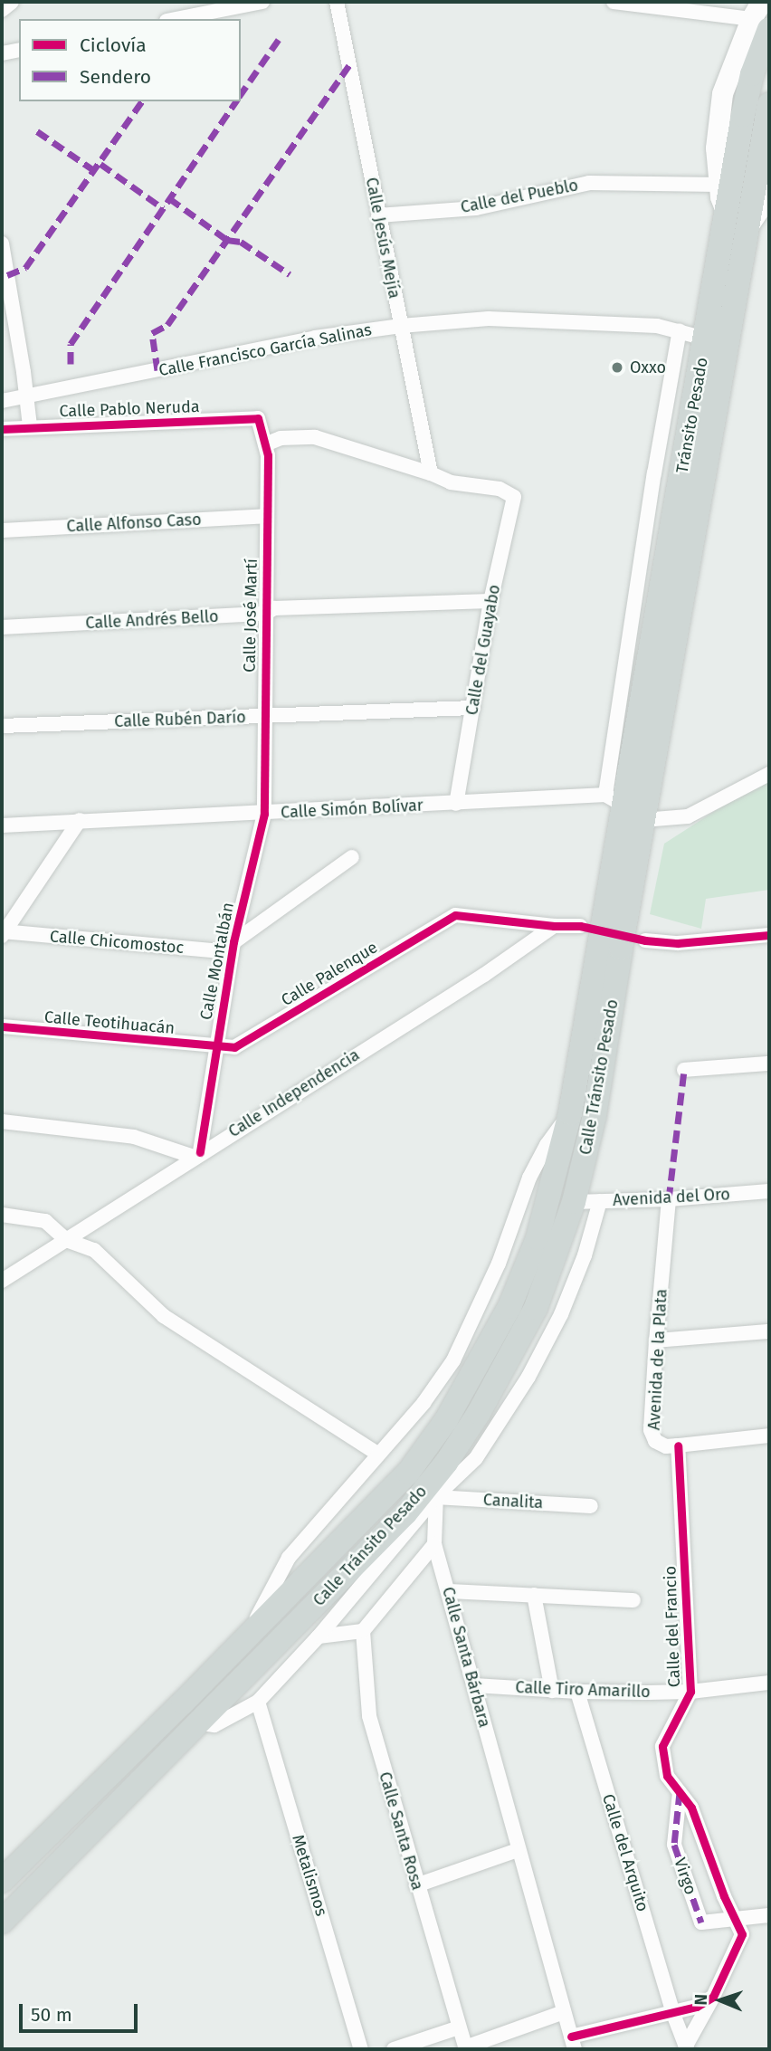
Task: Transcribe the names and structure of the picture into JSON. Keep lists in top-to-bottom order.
{
  "streets": {
    "main road": ["Tránsito Pesado", "Calle Tránsito Pesado"],
    "street": [
      "Calle del Pueblo",
      "Calle Jesús Mejía",
      "Calle Francisco García Salinas",
      "Calle Pablo Neruda",
      "Calle Alfonso Caso",
      "Calle José Martí",
      "Calle Andrés Bello",
      "Calle del Guayabo",
      "Calle Rubén Darío",
      "Calle Simón Bolívar",
      "Calle Chicomostoc",
      "Calle Montalbán",
      "Calle Palenque",
      "Calle Teotihuacán",
      "Calle Independencia",
      "Avenida del Oro",
      "Avenida de la Plata",
      "Canalita",
      "Calle del Francio",
      "Calle Santa Bárbara",
      "Calle Tiro Amarillo",
      "Calle Santa Rosa",
      "Calle del Arquito",
      "Metalismos",
      "Virgo"
    ]
  },
  "crossings": [
    ["Calle del Pueblo", "Calle Jesús Mejía"],
    ["Calle Jesús Mejía", "Calle Francisco García Salinas"],
    ["Calle Jesús Mejía", "Calle del Guayabo"],
    ["Calle Francisco García Salinas", "Tránsito Pesado"],
    ["Calle Pablo Neruda", "Calle José Martí"],
    ["Tránsito Pesado", "Calle Simón Bolívar"],
    ["Tránsito Pesado", "Calle Tránsito Pesado"],
    ["Calle Alfonso Caso", "Calle José Martí"],
    ["Calle José Martí", "Calle Andrés Bello"],
    ["Calle José Martí", "Calle Rubén Darío"],
    ["Calle José Martí", "Calle Simón Bolívar"],
    ["Calle José Martí", "Calle Montalbán"],
    ["Calle Andrés Bello", "Calle del Guayabo"],
    ["Calle del Guayabo", "Calle Rubén Darío"],
    ["Calle del Guayabo", "Calle Simón Bolívar"],
    ["Calle Simón Bolívar", "Calle Montalbán"],
    ["Calle Simón Bolívar", "Calle Tránsito Pesado"],
    ["Calle Chicomostoc", "Calle Montalbán"],
    ["Calle Montalbán", "Calle Palenque"],
    ["Calle Montalbán", "Calle Teotihuacán"],
    ["Calle Montalbán", "Calle Independencia"],
    ["Calle Palenque", "Calle Teotihuacán"],
    ["Calle Palenque", "Calle Independencia"],
    ["Calle Tránsito Pesado", "Avenida del Oro"],
    ["Calle Tránsito Pesado", "Calle Santa Bárbara"],
    ["Avenida del Oro", "Avenida de la Plata"],
    ["Avenida de la Plata", "Calle del Francio"],
    ["Canalita", "Calle Santa Bárbara"],
    ["Calle del Francio", "Calle Tiro Amarillo"],
    ["Calle del Francio", "Calle del Arquito"],
    ["Calle del Francio", "Virgo"],
    ["Calle Santa Bárbara", "Calle Tiro Amarillo"],
    ["Calle Tiro Amarillo", "Calle del Arquito"]
  ],
  "places": ["Oxxo"],
  "legend": ["Ciclovía", "Sendero"],
  "scale_bar": "50 m",
  "north": "left"
}
